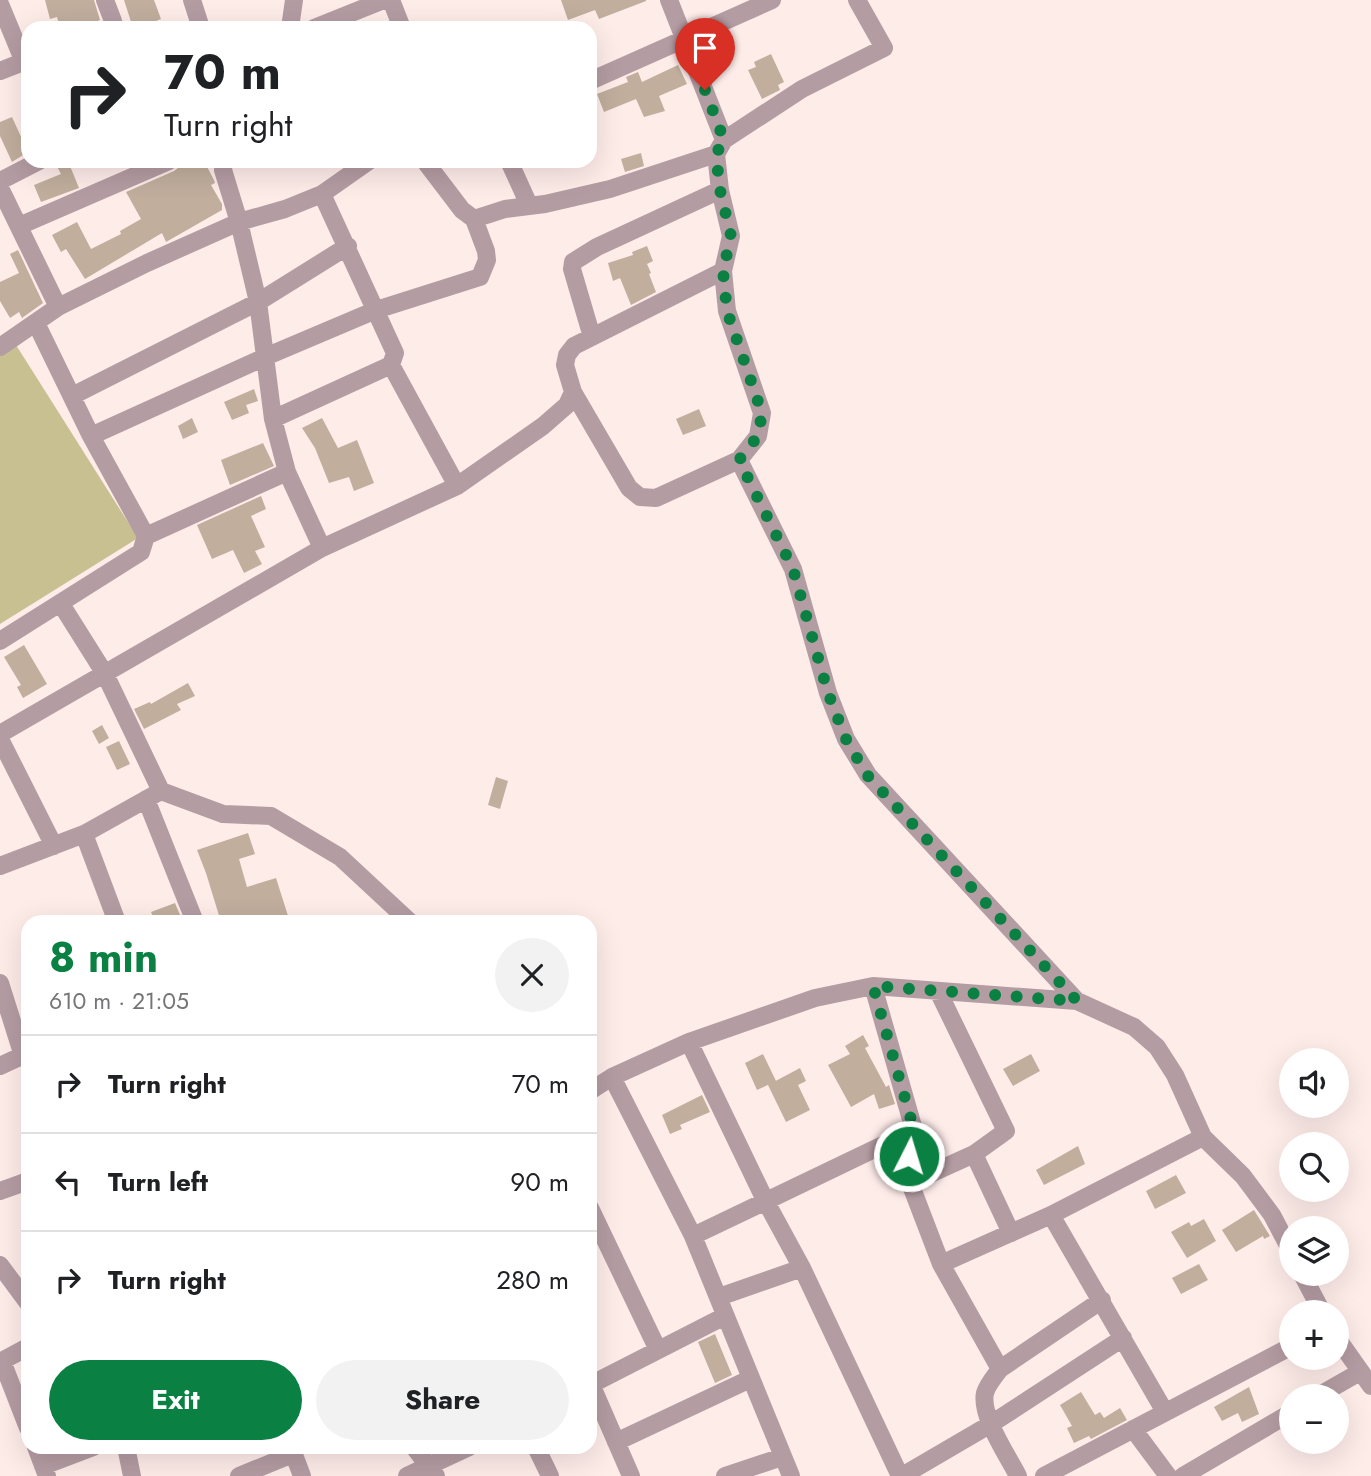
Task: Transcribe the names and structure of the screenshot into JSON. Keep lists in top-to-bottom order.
{
  "page": {
    "turn": ["70 m", "Turn right"],
    "heading": ["8 min", "610 m · 21:05"],
    "list": [
      {
        "name": "Turn right",
        "value": "70 m"
      },
      {
        "name": "Turn left",
        "value": "90 m"
      },
      {
        "name": "Turn right",
        "value": "280 m"
      }
    ],
    "map_buttons": ["+", "−"],
    "buttons": ["Exit", "Share"]
  }
}
